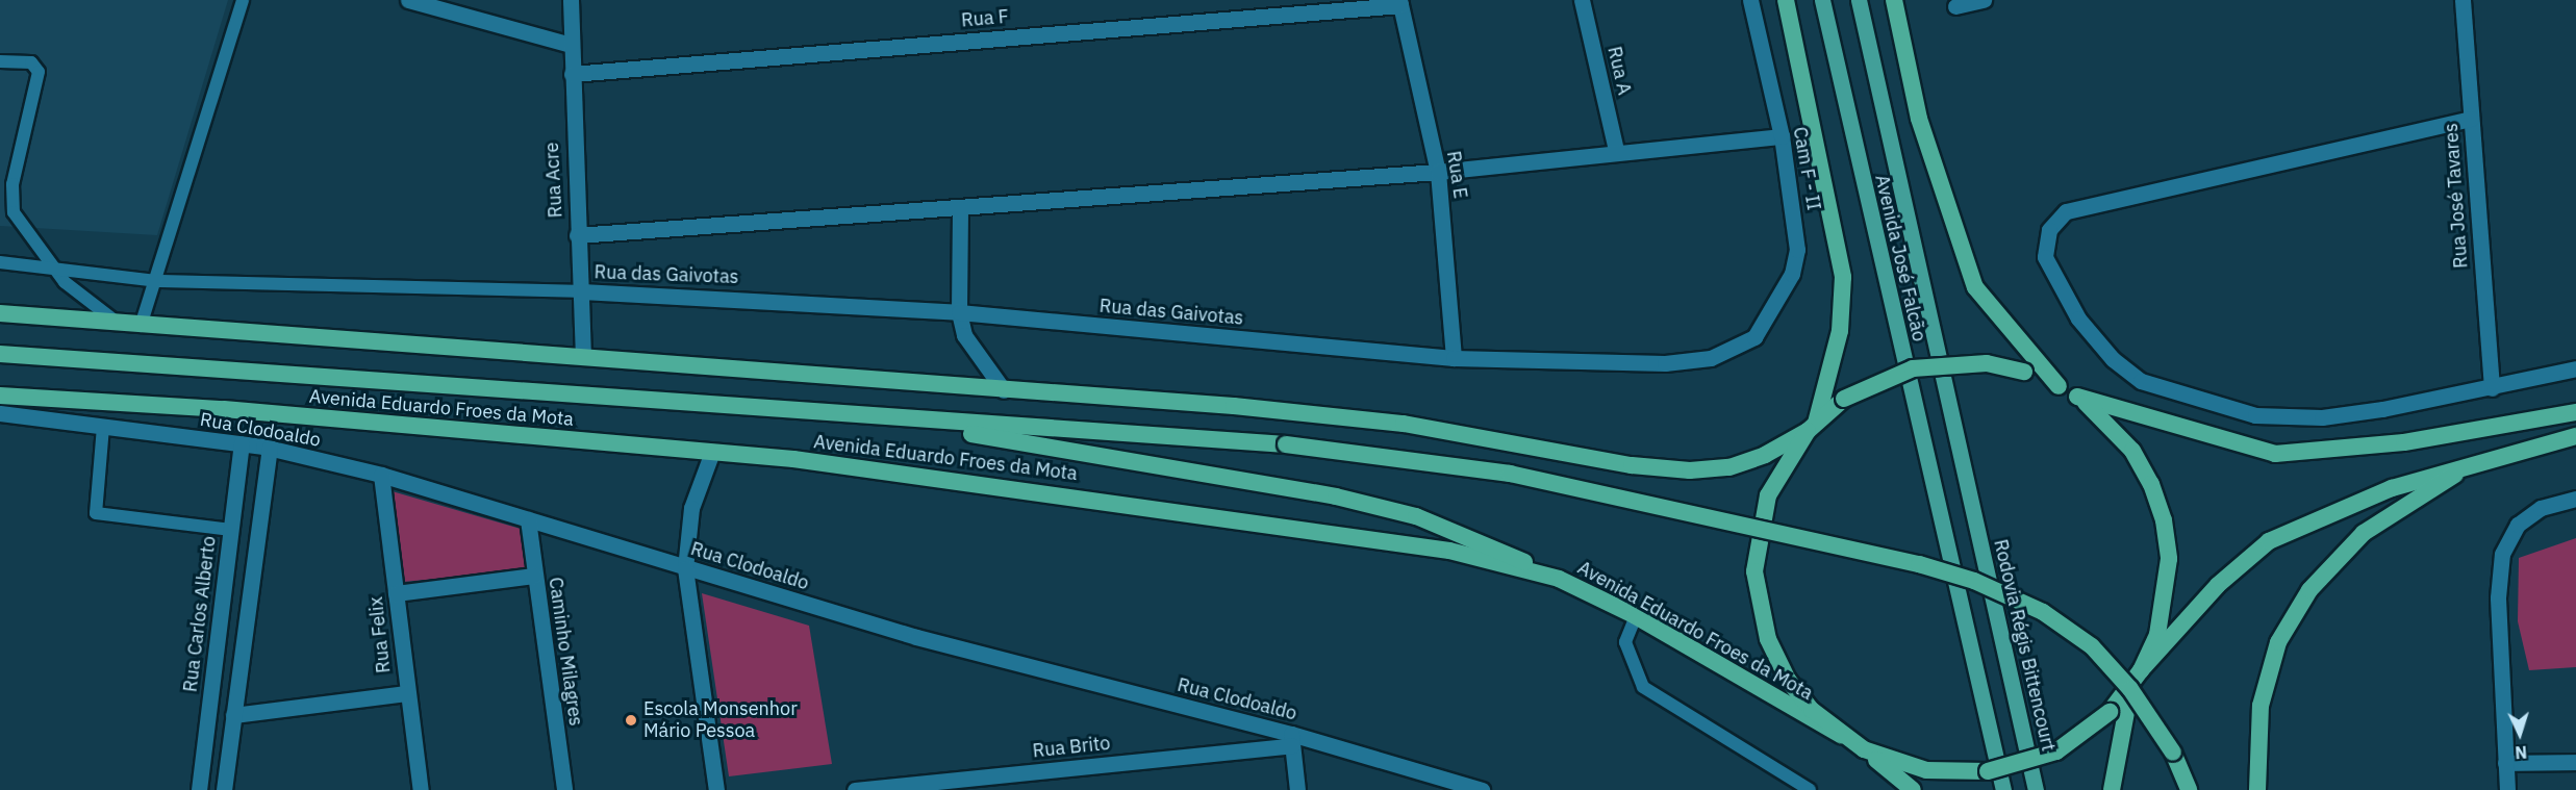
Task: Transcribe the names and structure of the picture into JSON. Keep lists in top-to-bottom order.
{
  "streets": {
    "highway": ["Avenida Eduardo Froes da Mota"],
    "main road": ["Avenida José Falcão", "Rodovia Régis Bittencourt"],
    "street": [
      "Rua F",
      "Rua A",
      "Cam F - II",
      "Rua E",
      "Rua Acre",
      "Rua José Tavares",
      "Rua das Gaivotas",
      "Rua Clodoaldo",
      "Rua Carlos Alberto",
      "Rua Felix",
      "Caminho Milagres",
      "Rua Brito"
    ]
  },
  "crossings": [
    ["Rua F", "Rua E"],
    ["Rua F", "Rua Acre"],
    ["Cam F - II", "Rua das Gaivotas"],
    ["Rua E", "Rua das Gaivotas"],
    ["Rua Acre", "Rua das Gaivotas"],
    ["Rua Acre", "Avenida Eduardo Froes da Mota"],
    ["Avenida José Falcão", "Rodovia Régis Bittencourt"],
    ["Rua Clodoaldo", "Rua Carlos Alberto"],
    ["Rua Clodoaldo", "Rua Felix"],
    ["Rua Clodoaldo", "Caminho Milagres"],
    ["Rua Clodoaldo", "Rua Brito"]
  ],
  "places": ["Escola Monsenhor Mário Pessoa"],
  "north": "bottom"
}
